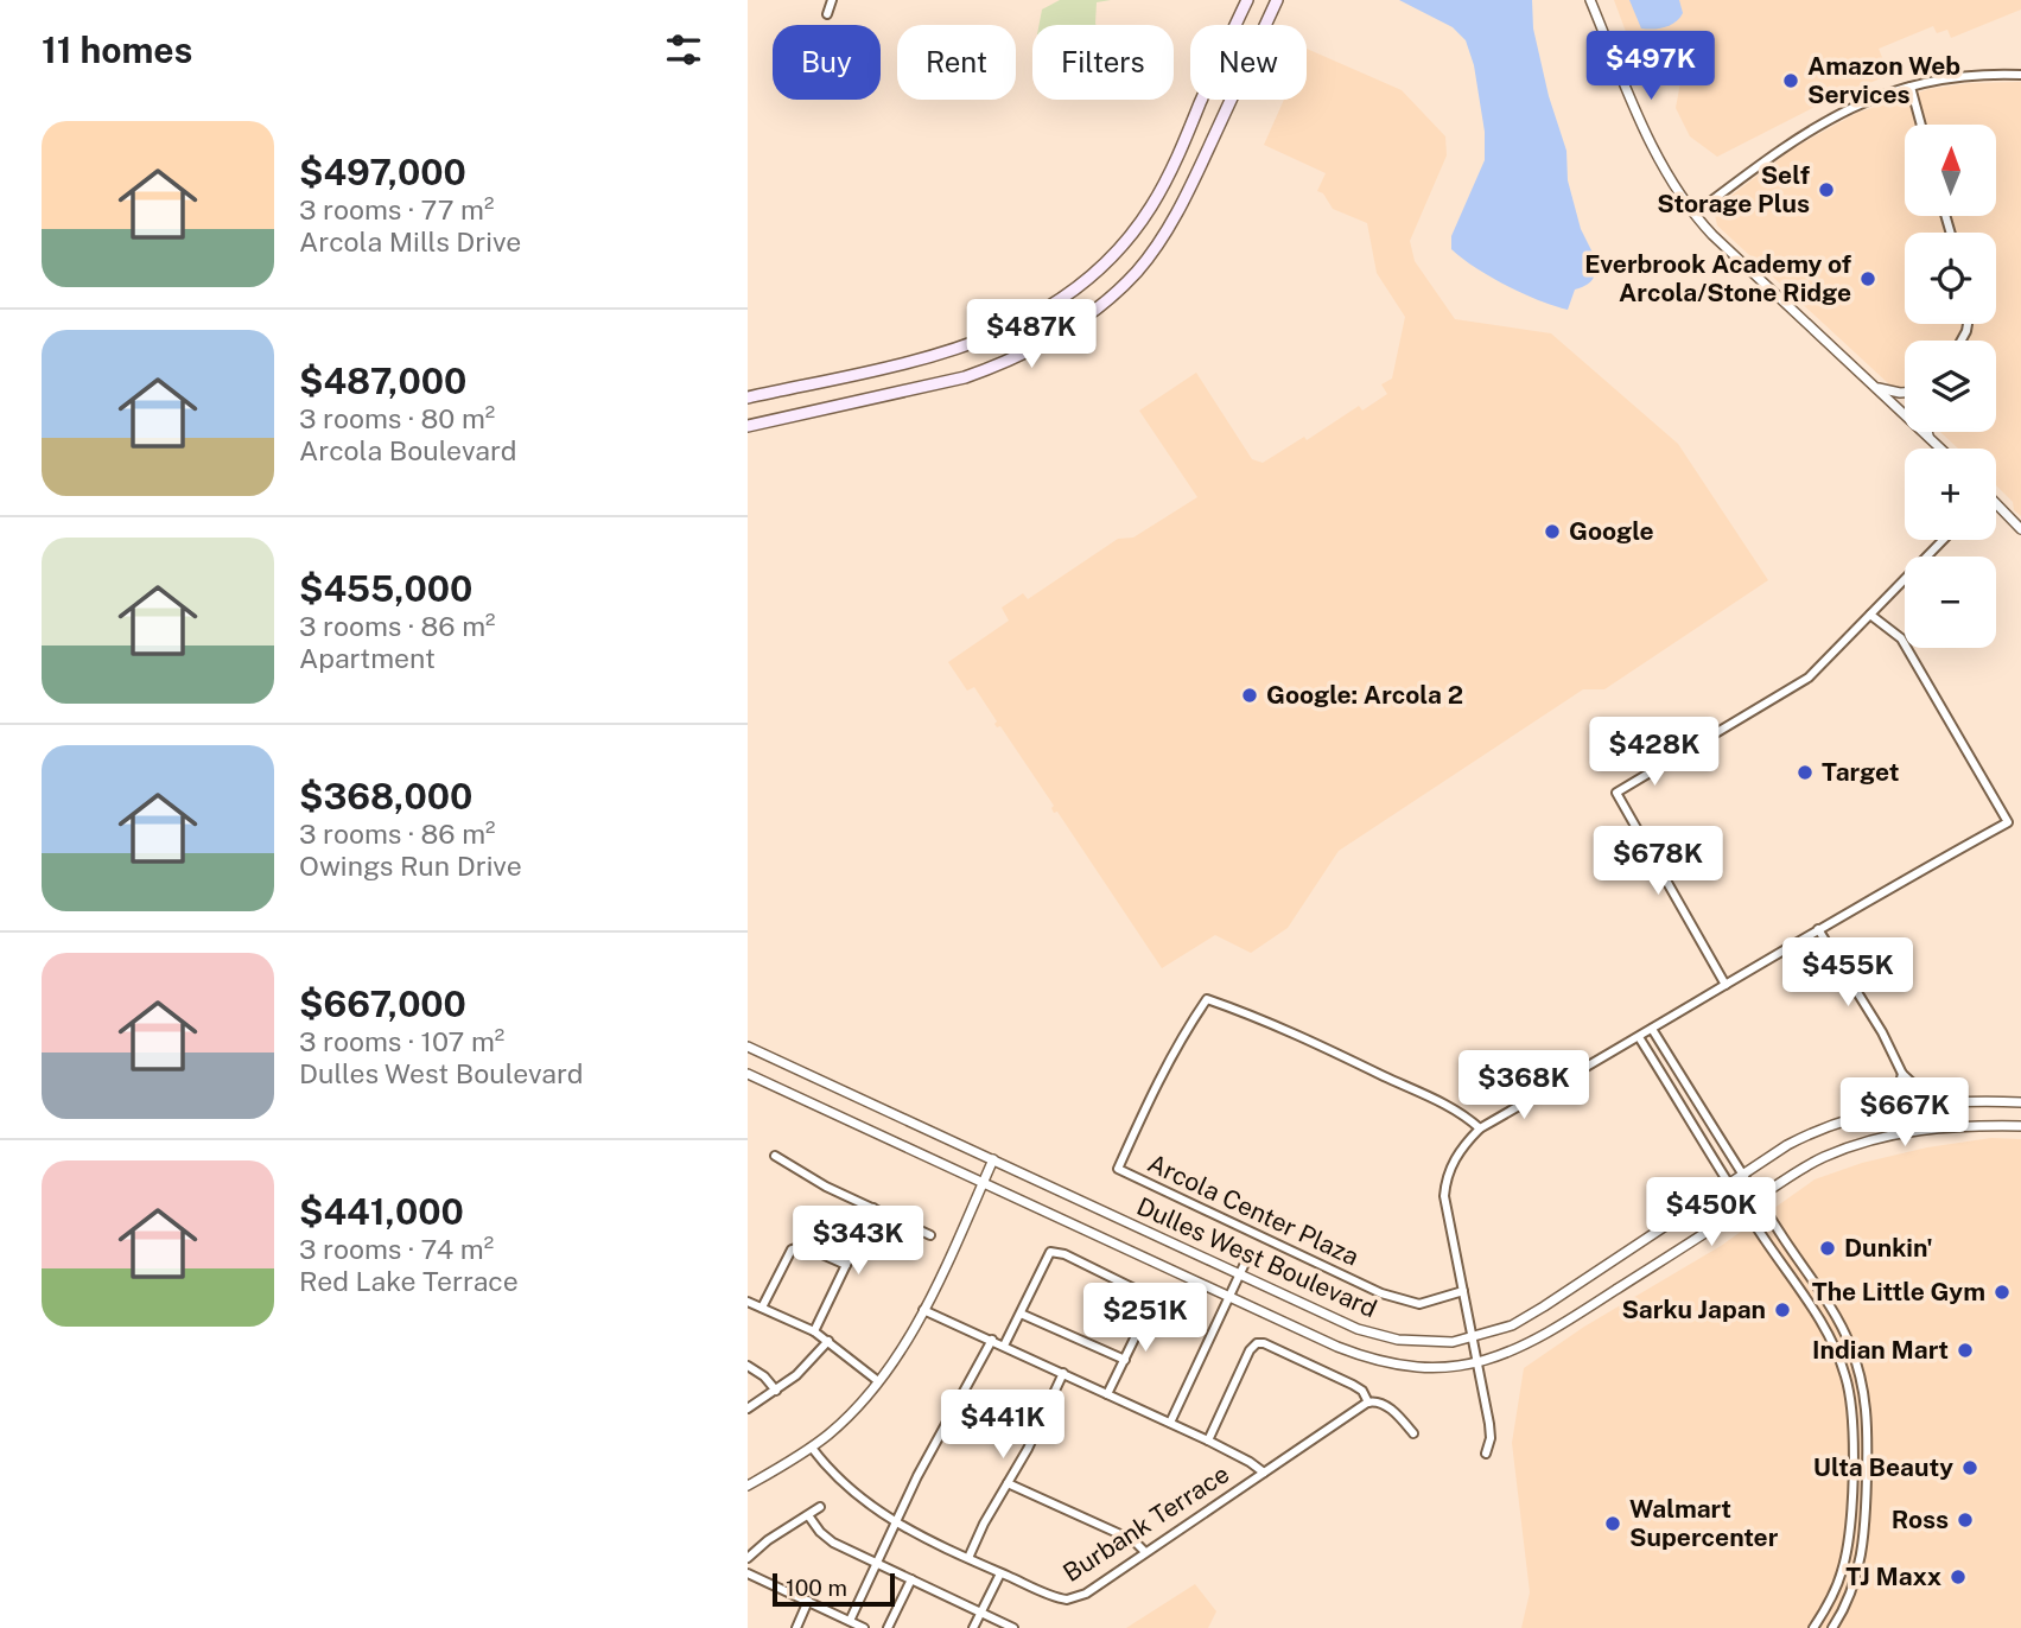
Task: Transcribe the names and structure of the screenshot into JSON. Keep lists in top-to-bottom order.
{
  "streets": {
    "street": ["Arcola Center Plaza", "Dulles West Boulevard", "Burbank Terrace"]
  },
  "places": [
    "Amazon Web Services",
    "Self Storage Plus",
    "Everbrook Academy of Arcola/Stone Ridge",
    "Google",
    "Google: Arcola 2",
    "Target",
    "Dunkin'",
    "The Little Gym",
    "Sarku Japan",
    "Indian Mart",
    "Ulta Beauty",
    "Ross",
    "Walmart Supercenter",
    "TJ Maxx"
  ],
  "scale_bar": "100 m",
  "north": "top",
  "page": {
    "heading": "11 homes",
    "chip": [
      "Buy",
      "Rent",
      "Filters",
      "New"
    ],
    "price": [
      "$497K",
      "$487K",
      "$428K",
      "$678K",
      "$455K",
      "$368K",
      "$667K",
      "$450K",
      "$343K",
      "$251K",
      "$441K"
    ],
    "list": [
      {
        "name": "$497,000",
        "note": "3 rooms · 77 m² · Arcola Mills Drive"
      },
      {
        "name": "$487,000",
        "note": "3 rooms · 80 m² · Arcola Boulevard"
      },
      {
        "name": "$455,000",
        "note": "3 rooms · 86 m² · Apartment"
      },
      {
        "name": "$368,000",
        "note": "3 rooms · 86 m² · Owings Run Drive"
      },
      {
        "name": "$667,000",
        "note": "3 rooms · 107 m² · Dulles West Boulevard"
      },
      {
        "name": "$441,000",
        "note": "3 rooms · 74 m² · Red Lake Terrace"
      }
    ],
    "map_buttons": ["+", "−"],
    "scale": "100 m"
  }
}
